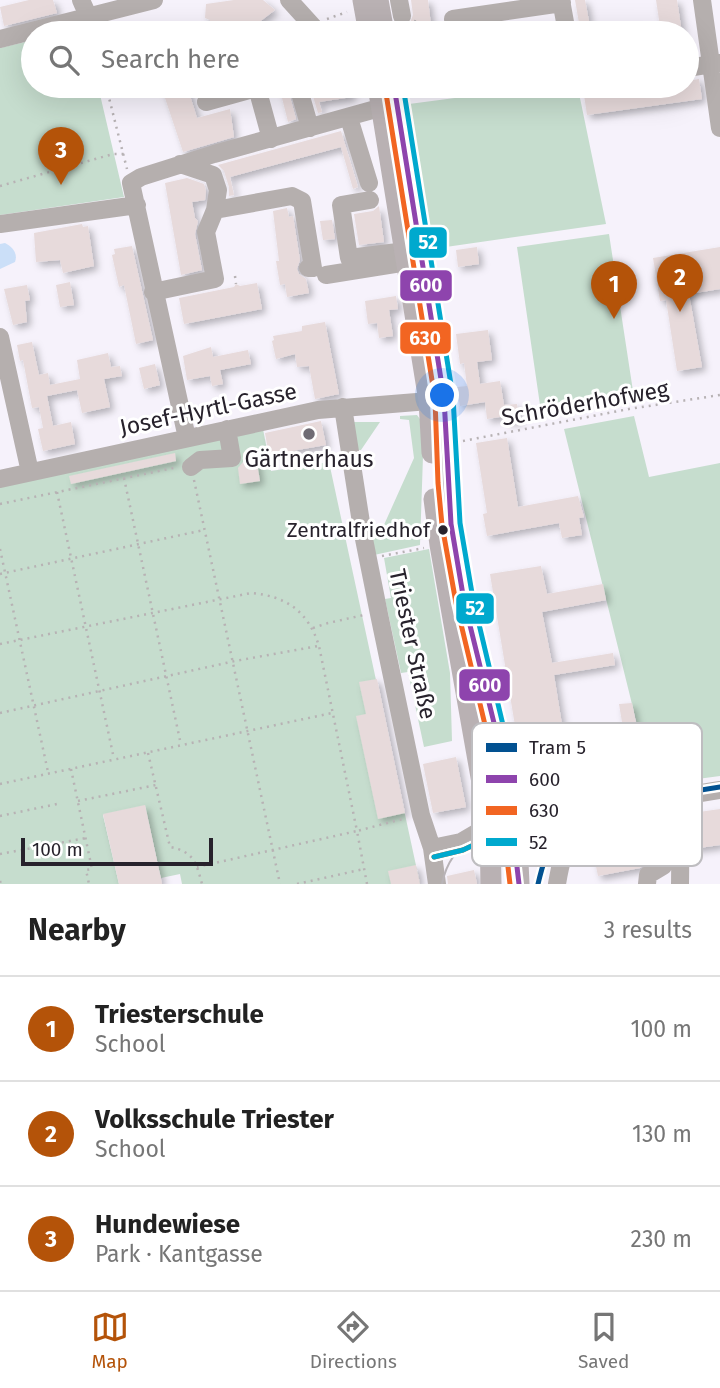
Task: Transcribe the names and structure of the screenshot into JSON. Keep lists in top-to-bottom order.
{
  "streets": {
    "main road": ["Triester Straße"],
    "street": ["Josef-Hyrtl-Gasse"],
    "path": ["Schröderhofweg"]
  },
  "crossings": [
    ["Josef-Hyrtl-Gasse", "Triester Straße"]
  ],
  "places": ["Gärtnerhaus", "Zentralfriedhof"],
  "lines": [
    "transit line 600",
    "transit line 630",
    "transit line 52",
    "tram line 5"
  ],
  "legend": [
    "Tram 5",
    "600",
    "630",
    "52"
  ],
  "scale_bar": "100 m",
  "page": {
    "search": "Search here",
    "pins": ["3", "2", "1"],
    "scale": "100 m",
    "heading": ["Nearby", "3 results"],
    "list": [
      {
        "mark": "1",
        "name": "Triesterschule",
        "note": "School",
        "value": "100 m"
      },
      {
        "mark": "2",
        "name": "Volksschule Triester",
        "note": "School",
        "value": "130 m"
      },
      {
        "mark": "3",
        "name": "Hundewiese",
        "note": "Park · Kantgasse",
        "value": "230 m"
      }
    ],
    "nav": ["Map", "Directions", "Saved"]
  }
}
